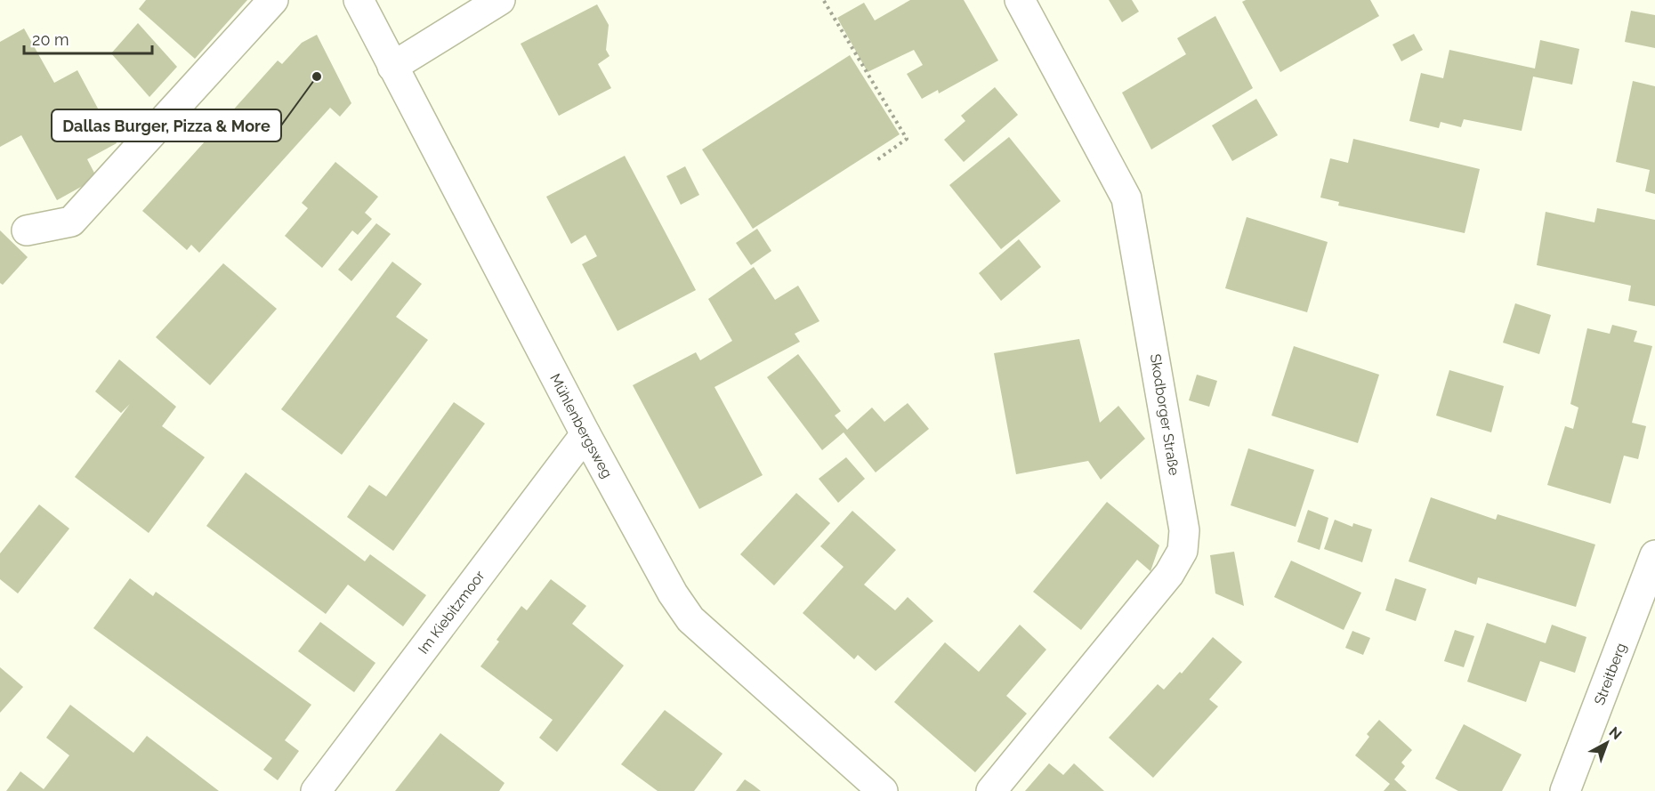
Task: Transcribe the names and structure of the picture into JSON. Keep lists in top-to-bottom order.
{
  "streets": {
    "street": [
      "Skodborger Straße",
      "Mühlenbergsweg",
      "Im Kiebitzmoor",
      "Streitberg"
    ]
  },
  "crossings": [
    ["Mühlenbergsweg", "Im Kiebitzmoor"]
  ],
  "places": ["Dallas Burger, Pizza & More"],
  "scale_bar": "20 m",
  "north": "top right"
}
